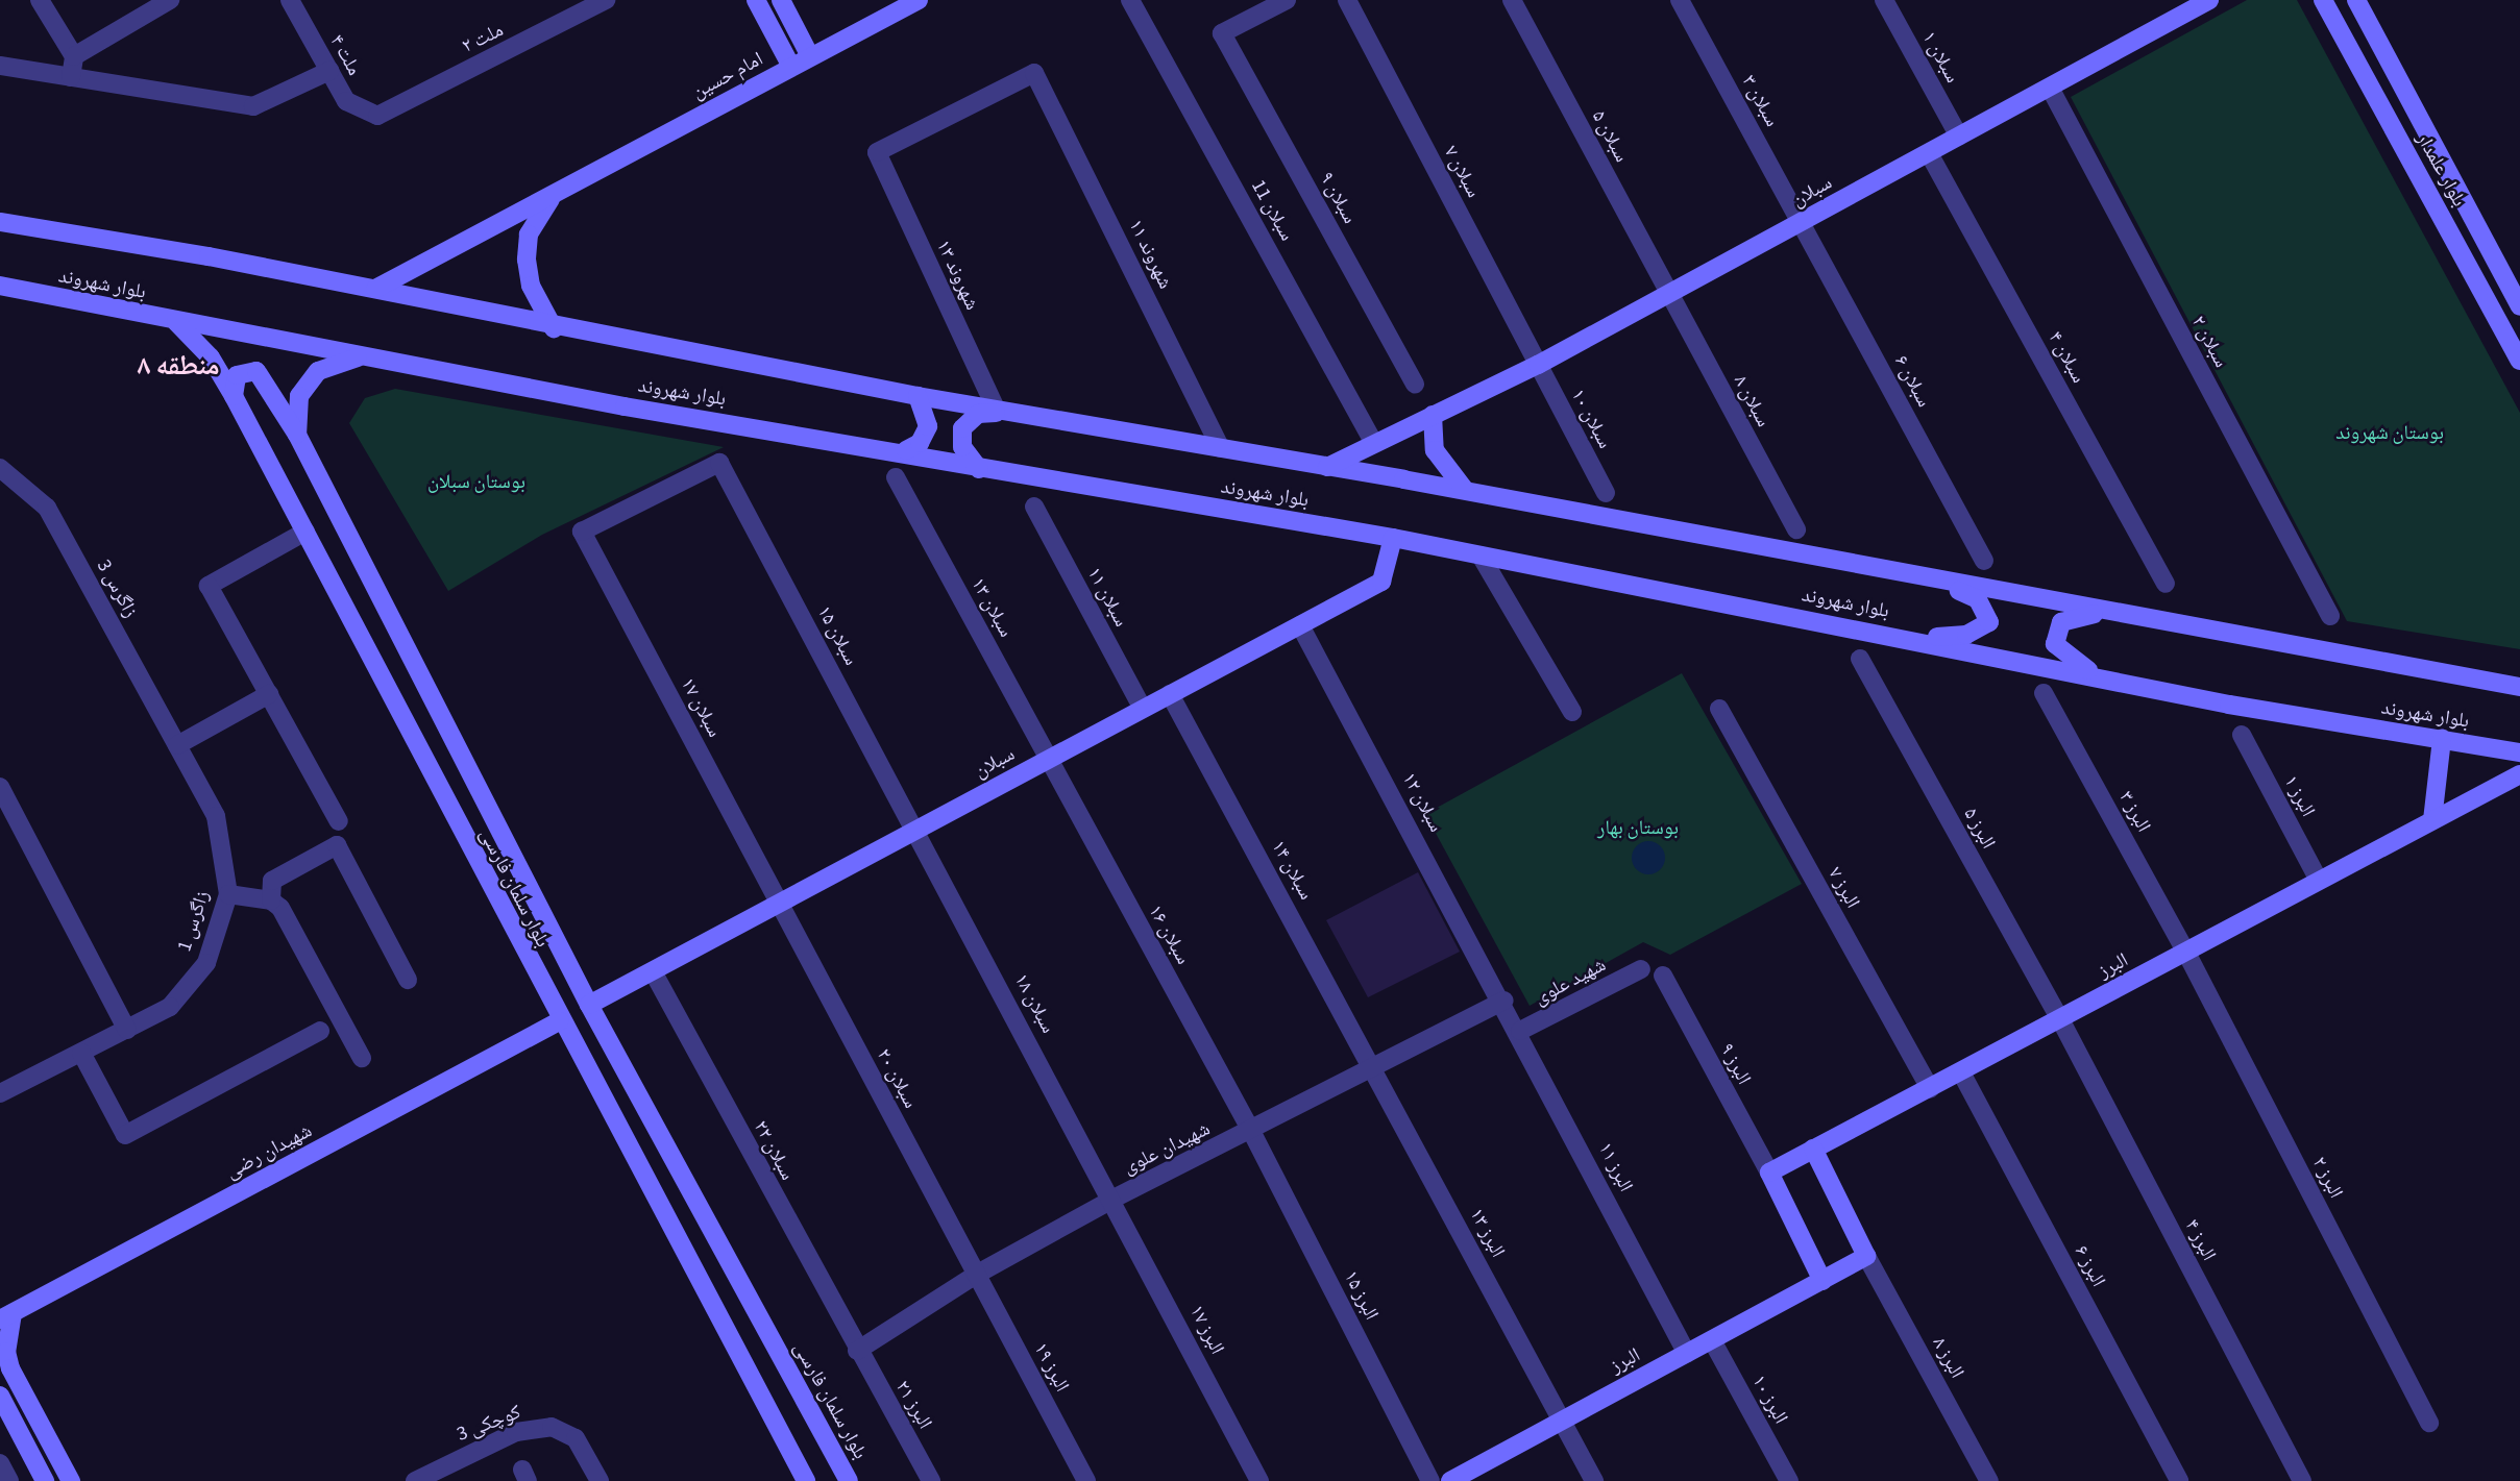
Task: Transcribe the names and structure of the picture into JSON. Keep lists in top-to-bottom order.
{
  "streets": {
    "main road": [
      "امام حسین",
      "بلوار علمدار",
      "سبلان",
      "بلوار شهروند",
      "بلوار سلمان فارسی",
      "البرز",
      "شهیدان رضی"
    ],
    "street": [
      "ملت ۲",
      "ملت ۴",
      "سبلان ۱",
      "سبلان ۳",
      "سبلان ۵",
      "سبلان ۷",
      "سبلان ۹",
      "سبلان 11",
      "شهروند ۱۱",
      "شهروند ۱۳",
      "سبلان ۲",
      "سبلان ۴",
      "سبلان ۶",
      "سبلان ۸",
      "سبلان ۱۰",
      "زاگرس 3",
      "سبلان ۱۱",
      "سبلان ۱۳",
      "سبلان ۱۵",
      "سبلان ۱۷",
      "البرز ۱",
      "سبلان ۱۲",
      "البرز ۳",
      "البرز ۵",
      "سبلان ۱۴",
      "البرز ۷",
      "زاگرس 1",
      "سبلان ۱۶",
      "شهید علوی",
      "سبلان ۱۸",
      "البرز ۹",
      "سبلان ۲۰",
      "شهیدان علوی",
      "سبلان ۲۲",
      "البرز ۱۱",
      "البرز ۲",
      "البرز ۱۳",
      "البرز ۴",
      "البرز ۶",
      "البرز ۱۵",
      "البرز ۱۷",
      "البرز ۸",
      "البرز ۱۹",
      "البرز ۱۰",
      "البرز ۲۱",
      "کوچکی 3"
    ]
  },
  "crossings": [
    ["ملت ۲", "ملت ۴"],
    ["سبلان ۱", "سبلان"],
    ["امام حسین", "بلوار شهروند"],
    ["سبلان ۳", "سبلان"],
    ["سبلان ۳", "سبلان ۶"],
    ["سبلان ۵", "سبلان"],
    ["سبلان ۵", "سبلان ۸"],
    ["سبلان ۷", "سبلان"],
    ["سبلان ۷", "سبلان ۱۰"],
    ["سبلان", "سبلان 11"],
    ["سبلان", "بلوار شهروند"],
    ["سبلان", "سبلان ۲"],
    ["سبلان", "سبلان ۴"],
    ["سبلان", "سبلان ۶"],
    ["سبلان", "سبلان ۸"],
    ["سبلان", "سبلان ۱۰"],
    ["سبلان", "سبلان ۱۱"],
    ["سبلان", "سبلان ۱۳"],
    ["سبلان", "سبلان ۱۵"],
    ["سبلان", "سبلان ۱۷"],
    ["سبلان", "سبلان ۱۲"],
    ["سبلان", "سبلان ۱۴"],
    ["سبلان", "بلوار سلمان فارسی"],
    ["سبلان", "سبلان ۱۶"],
    ["سبلان", "سبلان ۱۸"],
    ["سبلان", "سبلان ۲۰"],
    ["سبلان", "سبلان ۲۲"],
    ["شهروند ۱۱", "شهروند ۱۳"],
    ["شهروند ۱۱", "بلوار شهروند"],
    ["شهروند ۱۳", "بلوار شهروند"],
    ["بلوار شهروند", "بلوار سلمان فارسی"],
    ["زاگرس 3", "زاگرس 1"],
    ["سبلان ۱۳", "سبلان ۱۶"],
    ["سبلان ۱۵", "سبلان ۱۷"],
    ["سبلان ۱۵", "سبلان ۱۸"],
    ["سبلان ۱۷", "سبلان ۲۰"],
    ["البرز ۱", "البرز"],
    ["سبلان ۱۲", "شهیدان علوی"],
    ["سبلان ۱۲", "البرز ۱۱"],
    ["البرز ۳", "البرز"],
    ["البرز ۳", "البرز ۲"],
    ["البرز ۵", "البرز"],
    ["البرز ۵", "البرز ۴"],
    ["سبلان ۱۴", "شهیدان علوی"],
    ["سبلان ۱۴", "البرز ۱۳"],
    ["بلوار سلمان فارسی", "شهیدان رضی"],
    ["البرز ۷", "البرز"],
    ["سبلان ۱۶", "شهیدان علوی"],
    ["سبلان ۱۶", "البرز ۱۵"],
    ["البرز", "البرز ۹"],
    ["البرز", "البرز ۱۱"],
    ["البرز", "البرز ۲"],
    ["البرز", "البرز ۱۳"],
    ["البرز", "البرز ۴"],
    ["البرز", "البرز ۶"],
    ["البرز", "البرز ۸"],
    ["البرز", "البرز ۱۰"],
    ["شهید علوی", "البرز ۱۱"],
    ["سبلان ۱۸", "شهیدان علوی"],
    ["سبلان ۱۸", "البرز ۱۷"],
    ["سبلان ۲۰", "شهیدان علوی"],
    ["سبلان ۲۰", "البرز ۱۹"],
    ["شهیدان علوی", "سبلان ۲۲"],
    ["شهیدان علوی", "البرز ۱۱"],
    ["شهیدان علوی", "البرز ۱۳"],
    ["شهیدان علوی", "البرز ۱۵"],
    ["شهیدان علوی", "البرز ۱۷"],
    ["شهیدان علوی", "البرز ۱۹"],
    ["شهیدان علوی", "البرز ۲۱"],
    ["سبلان ۲۲", "البرز ۲۱"]
  ],
  "districts": ["منطقه ۸"],
  "parks": ["بوستان شهروند", "بوستان سبلان", "بوستان بهار"]
}
